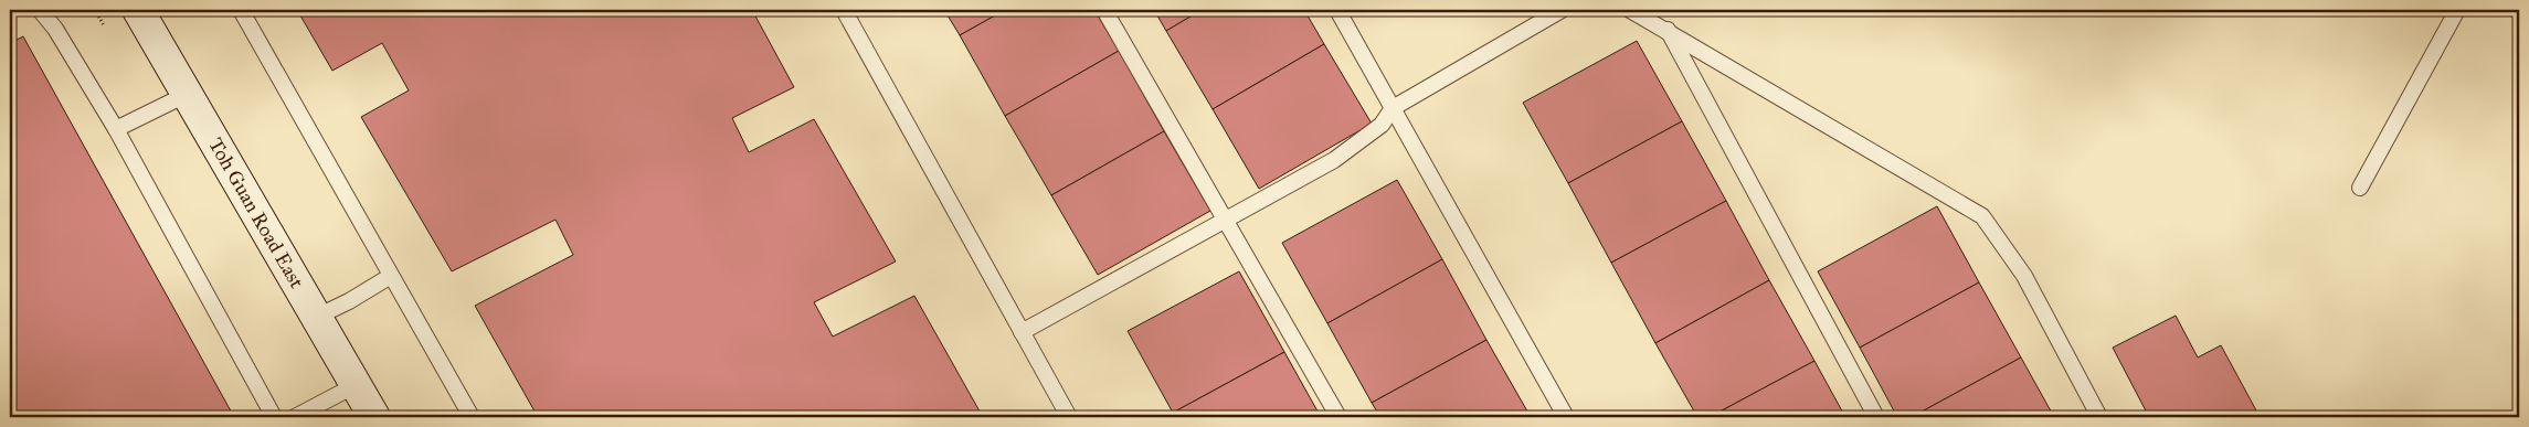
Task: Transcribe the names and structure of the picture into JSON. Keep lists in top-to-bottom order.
{
  "streets": {
    "street": ["Toh Guan Road East"]
  }
}
